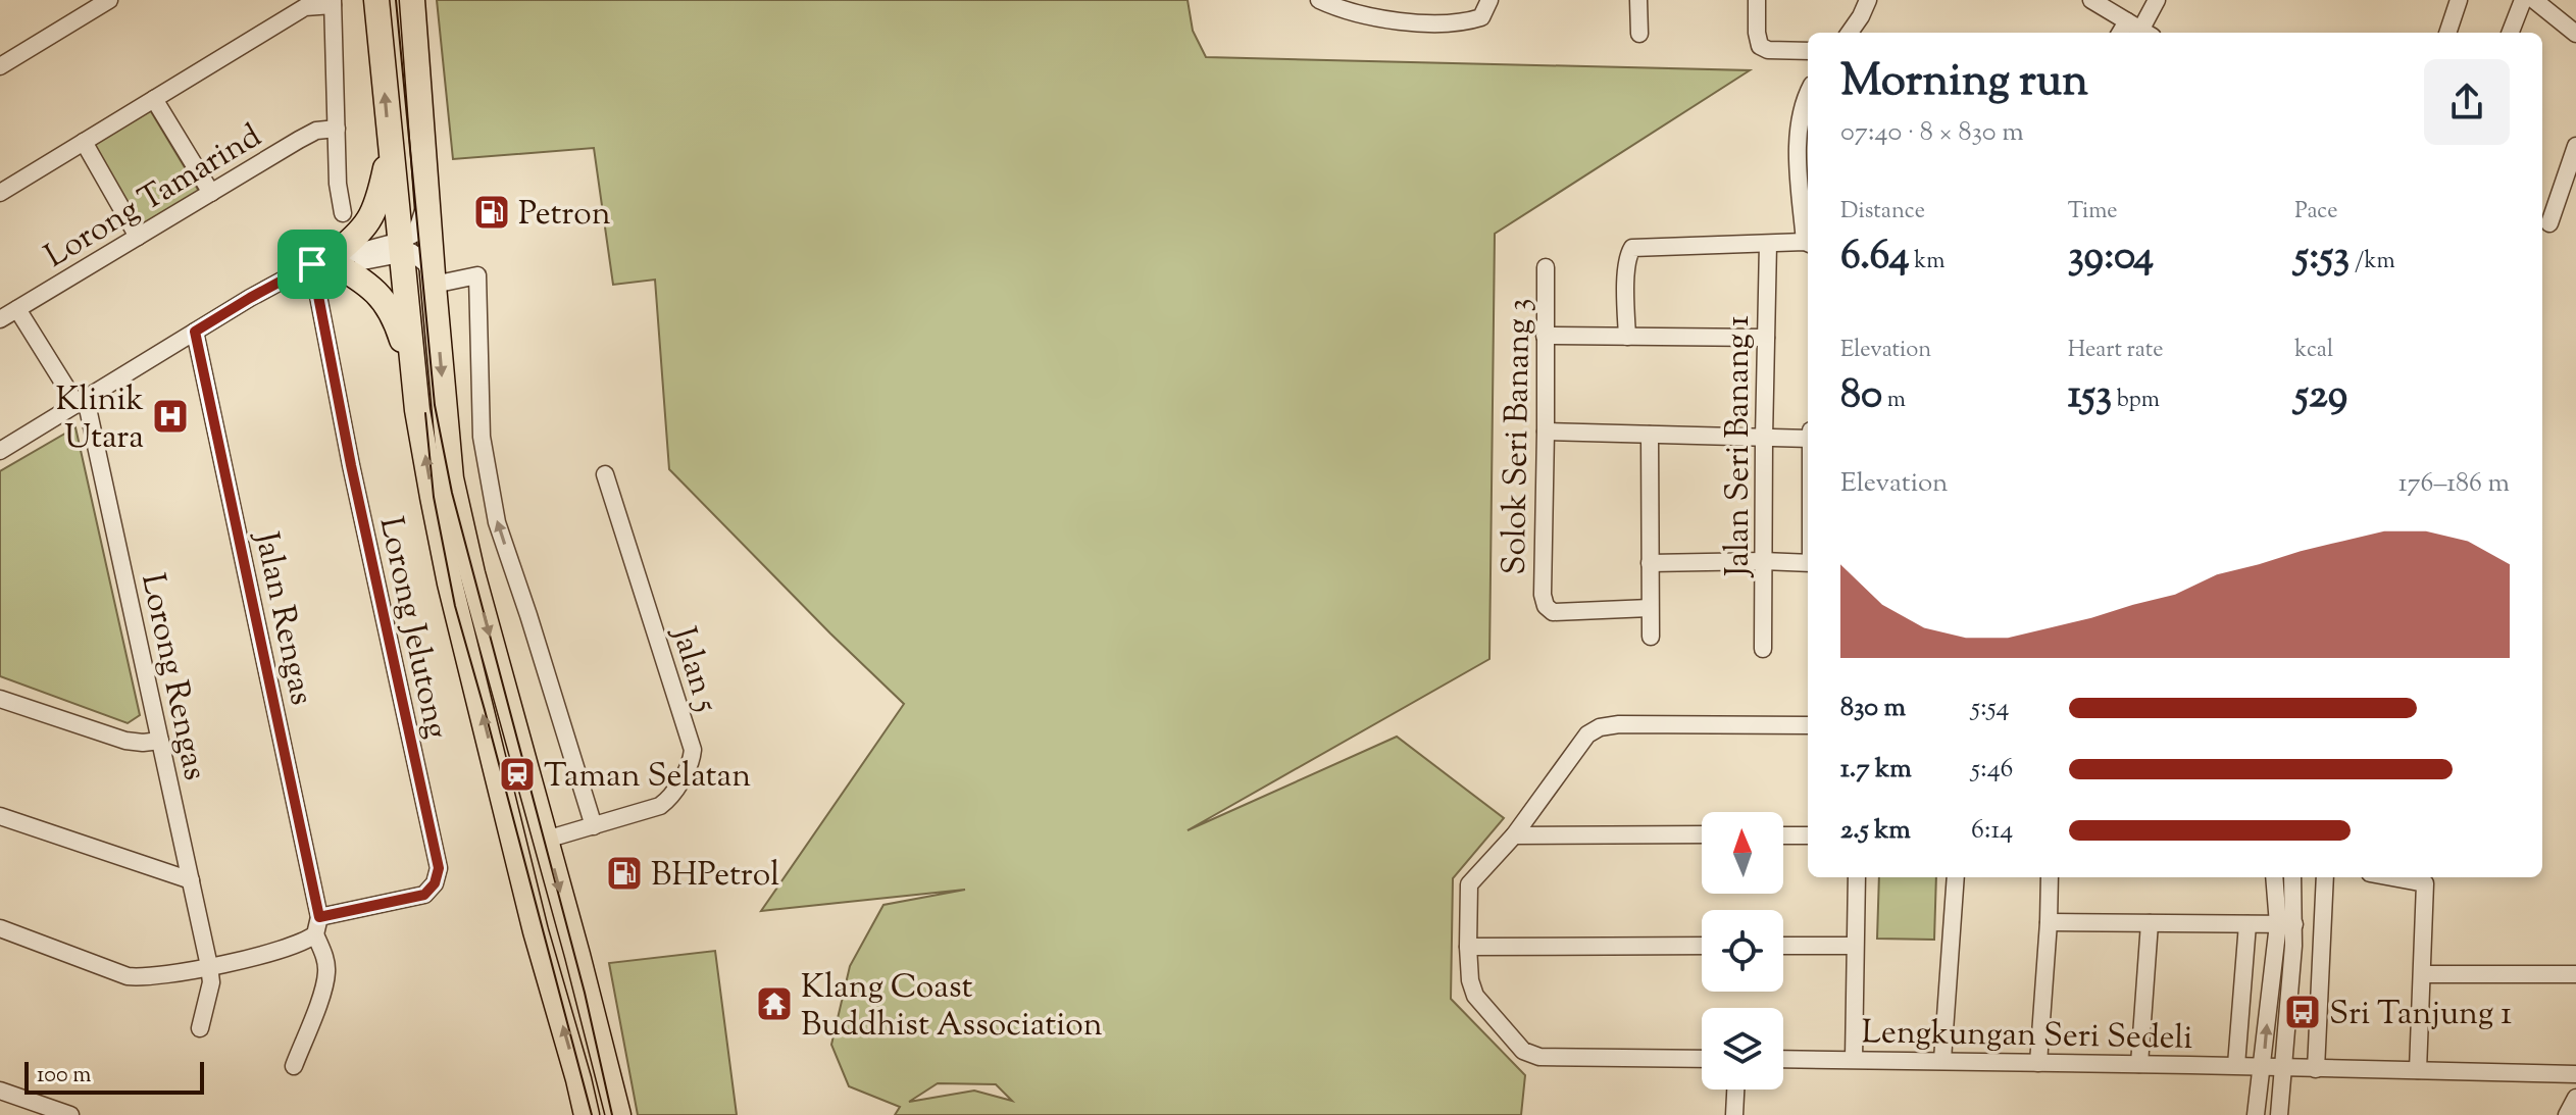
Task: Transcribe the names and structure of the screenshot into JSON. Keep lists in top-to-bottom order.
{
  "streets": {
    "street": [
      "Lorong Tamarind",
      "Solok Seri Banang 3",
      "Jalan Seri Banang 1",
      "Jalan Rengas",
      "Lorong Jelutong",
      "Jalan 5",
      "Lorong Rengas",
      "Lengkungan Seri Sedeli"
    ]
  },
  "crossings": [
    ["Lorong Tamarind", "Lorong Rengas"],
    ["Jalan Rengas", "Lorong Jelutong"],
    ["Lorong Jelutong", "Lorong Rengas"]
  ],
  "places": {
    "fuel station": ["Petron", "BHPetrol"],
    "hospital": ["Klinik Utara"],
    "station": ["Taman Selatan"],
    "temple": ["Klang Coast Buddhist Association"],
    "bus stop": ["Sri Tanjung 1"]
  },
  "scale_bar": "100 m",
  "north": "top",
  "page": {
    "heading": ["Morning run", "07:40 · 8 × 830 m"],
    "stats": [
      ["Distance", "6.64 km"],
      ["Time", "39:04"],
      ["Pace", "5:53 /km"],
      ["Elevation", "80 m"],
      ["Heart rate", "153 bpm"],
      ["kcal", "529"]
    ],
    "chart": ["Elevation", "176–186 m"],
    "list": [
      {
        "name": "830 m",
        "note": "5:54"
      },
      {
        "name": "1.7 km",
        "note": "5:46"
      },
      {
        "name": "2.5 km",
        "note": "6:14"
      }
    ],
    "scale": "100 m"
  }
}
